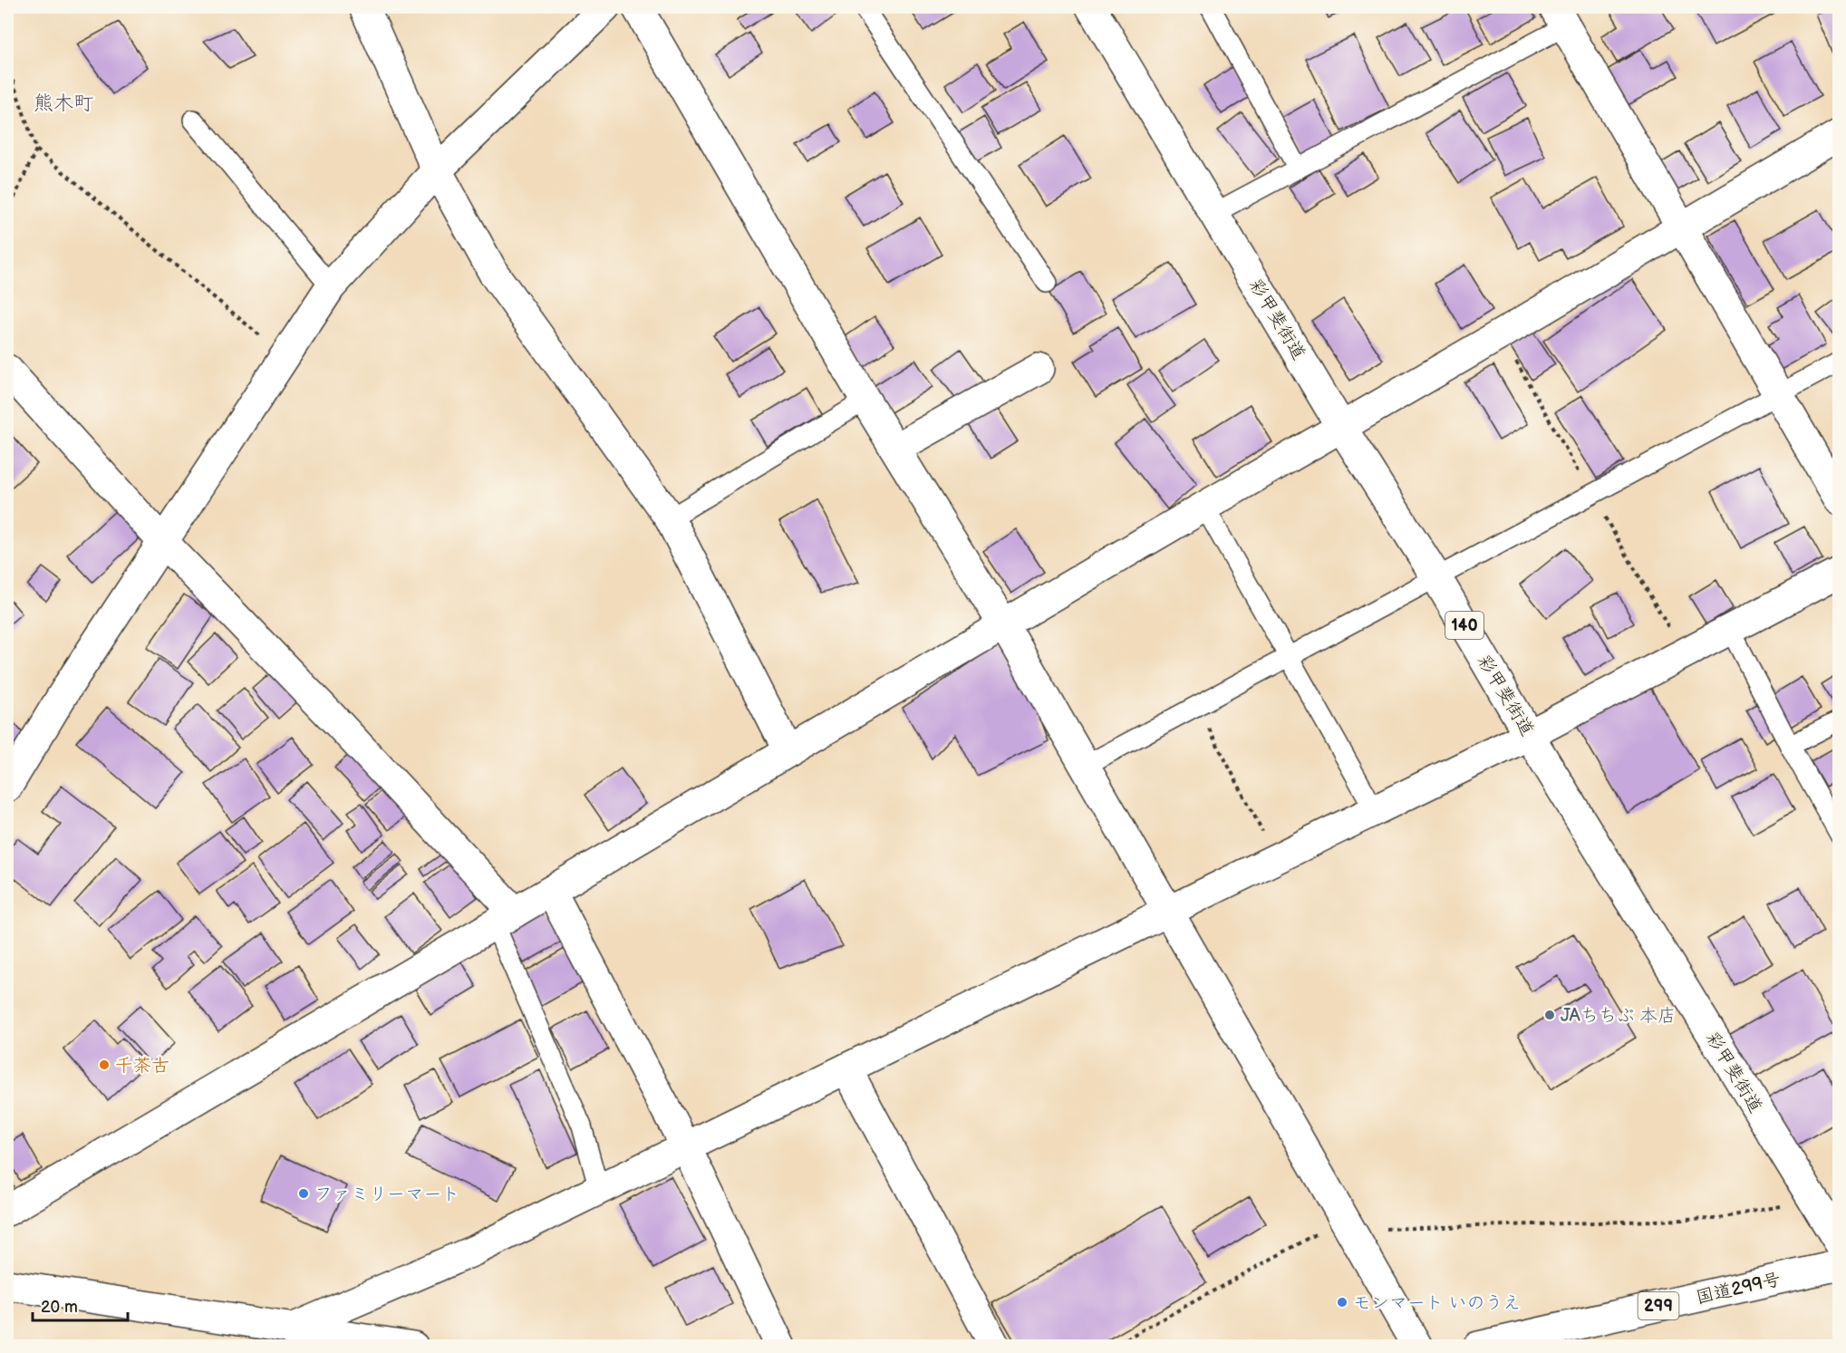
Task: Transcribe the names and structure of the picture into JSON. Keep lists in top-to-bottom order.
{
  "streets": {
    "main road": [
      "彩甲斐街道",
      "140",
      "国道299号",
      "299"
    ]
  },
  "districts": ["熊木町"],
  "places": [
    "JAちちぶ 本店",
    "千茶古",
    "ファミリーマート",
    "モンマート いのうえ"
  ],
  "scale_bar": "20 m"
}
